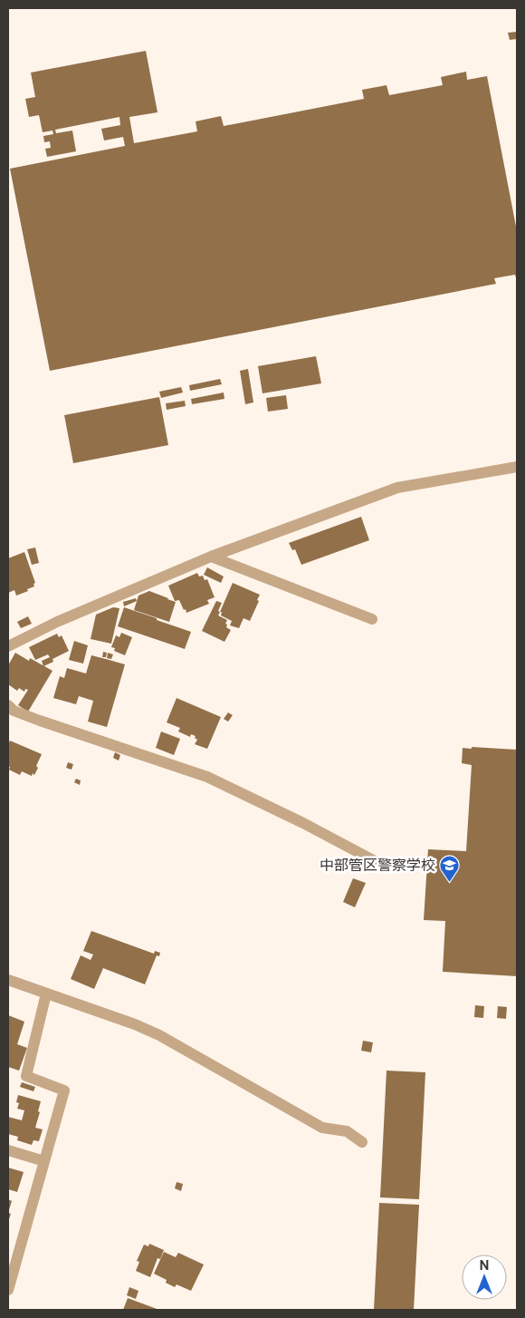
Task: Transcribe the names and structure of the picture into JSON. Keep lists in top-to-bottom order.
{
  "places": {
    "school or university": ["中部管区警察学校"]
  },
  "north": "top"
}
